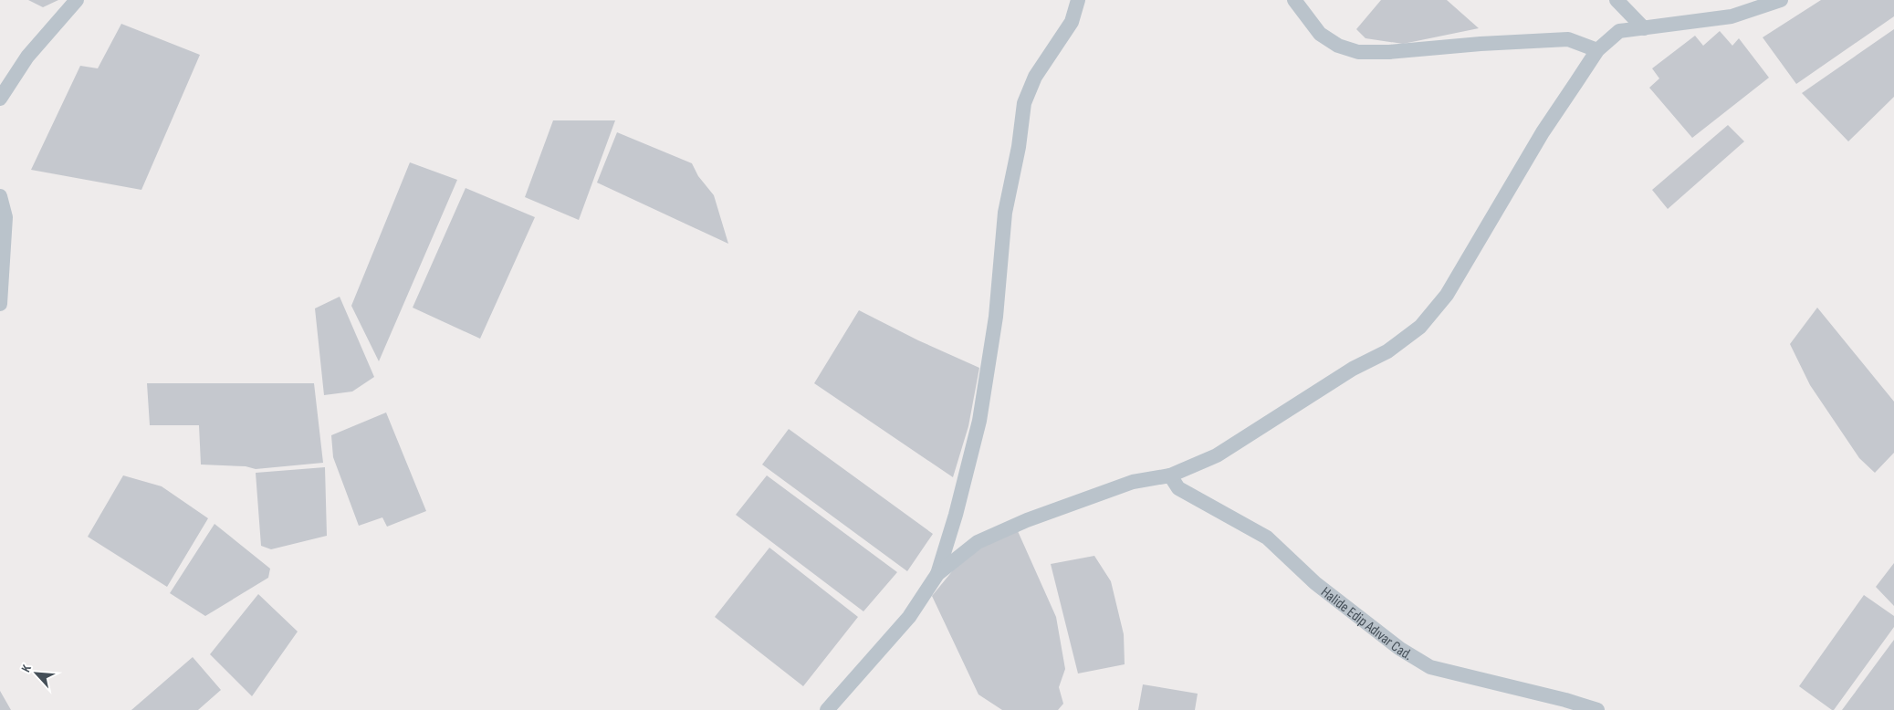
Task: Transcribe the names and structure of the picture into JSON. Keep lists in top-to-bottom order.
{
  "streets": {
    "street": ["Halide Edip Adıvar Cad."]
  },
  "north": "top left"
}
